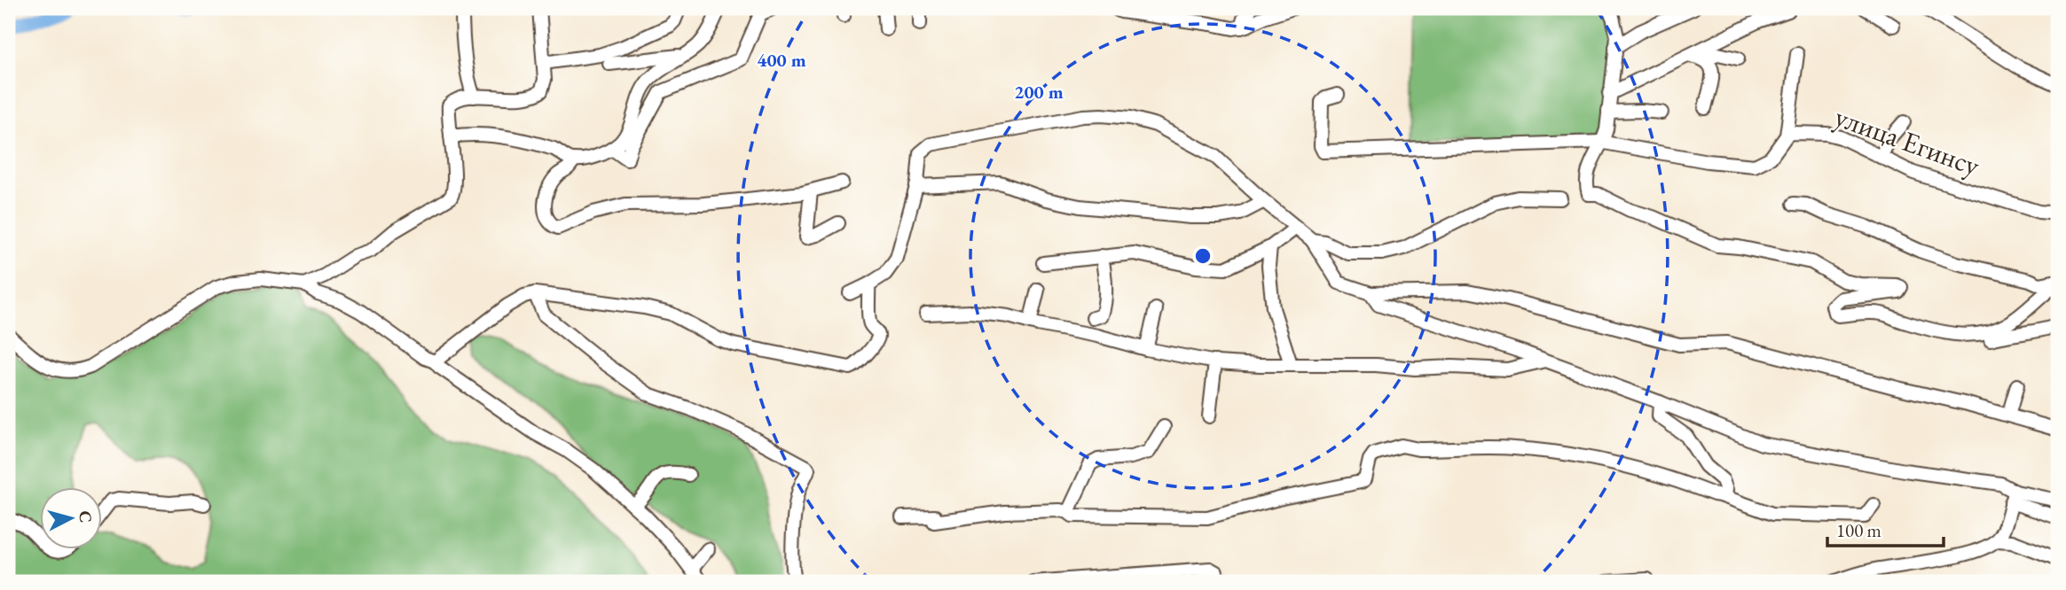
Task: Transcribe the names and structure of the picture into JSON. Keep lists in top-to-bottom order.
{
  "streets": {
    "street": ["улица Егинсу"]
  },
  "scale_bar": "100 m",
  "north": "right",
  "rings": ["400 m", "200 m"]
}
